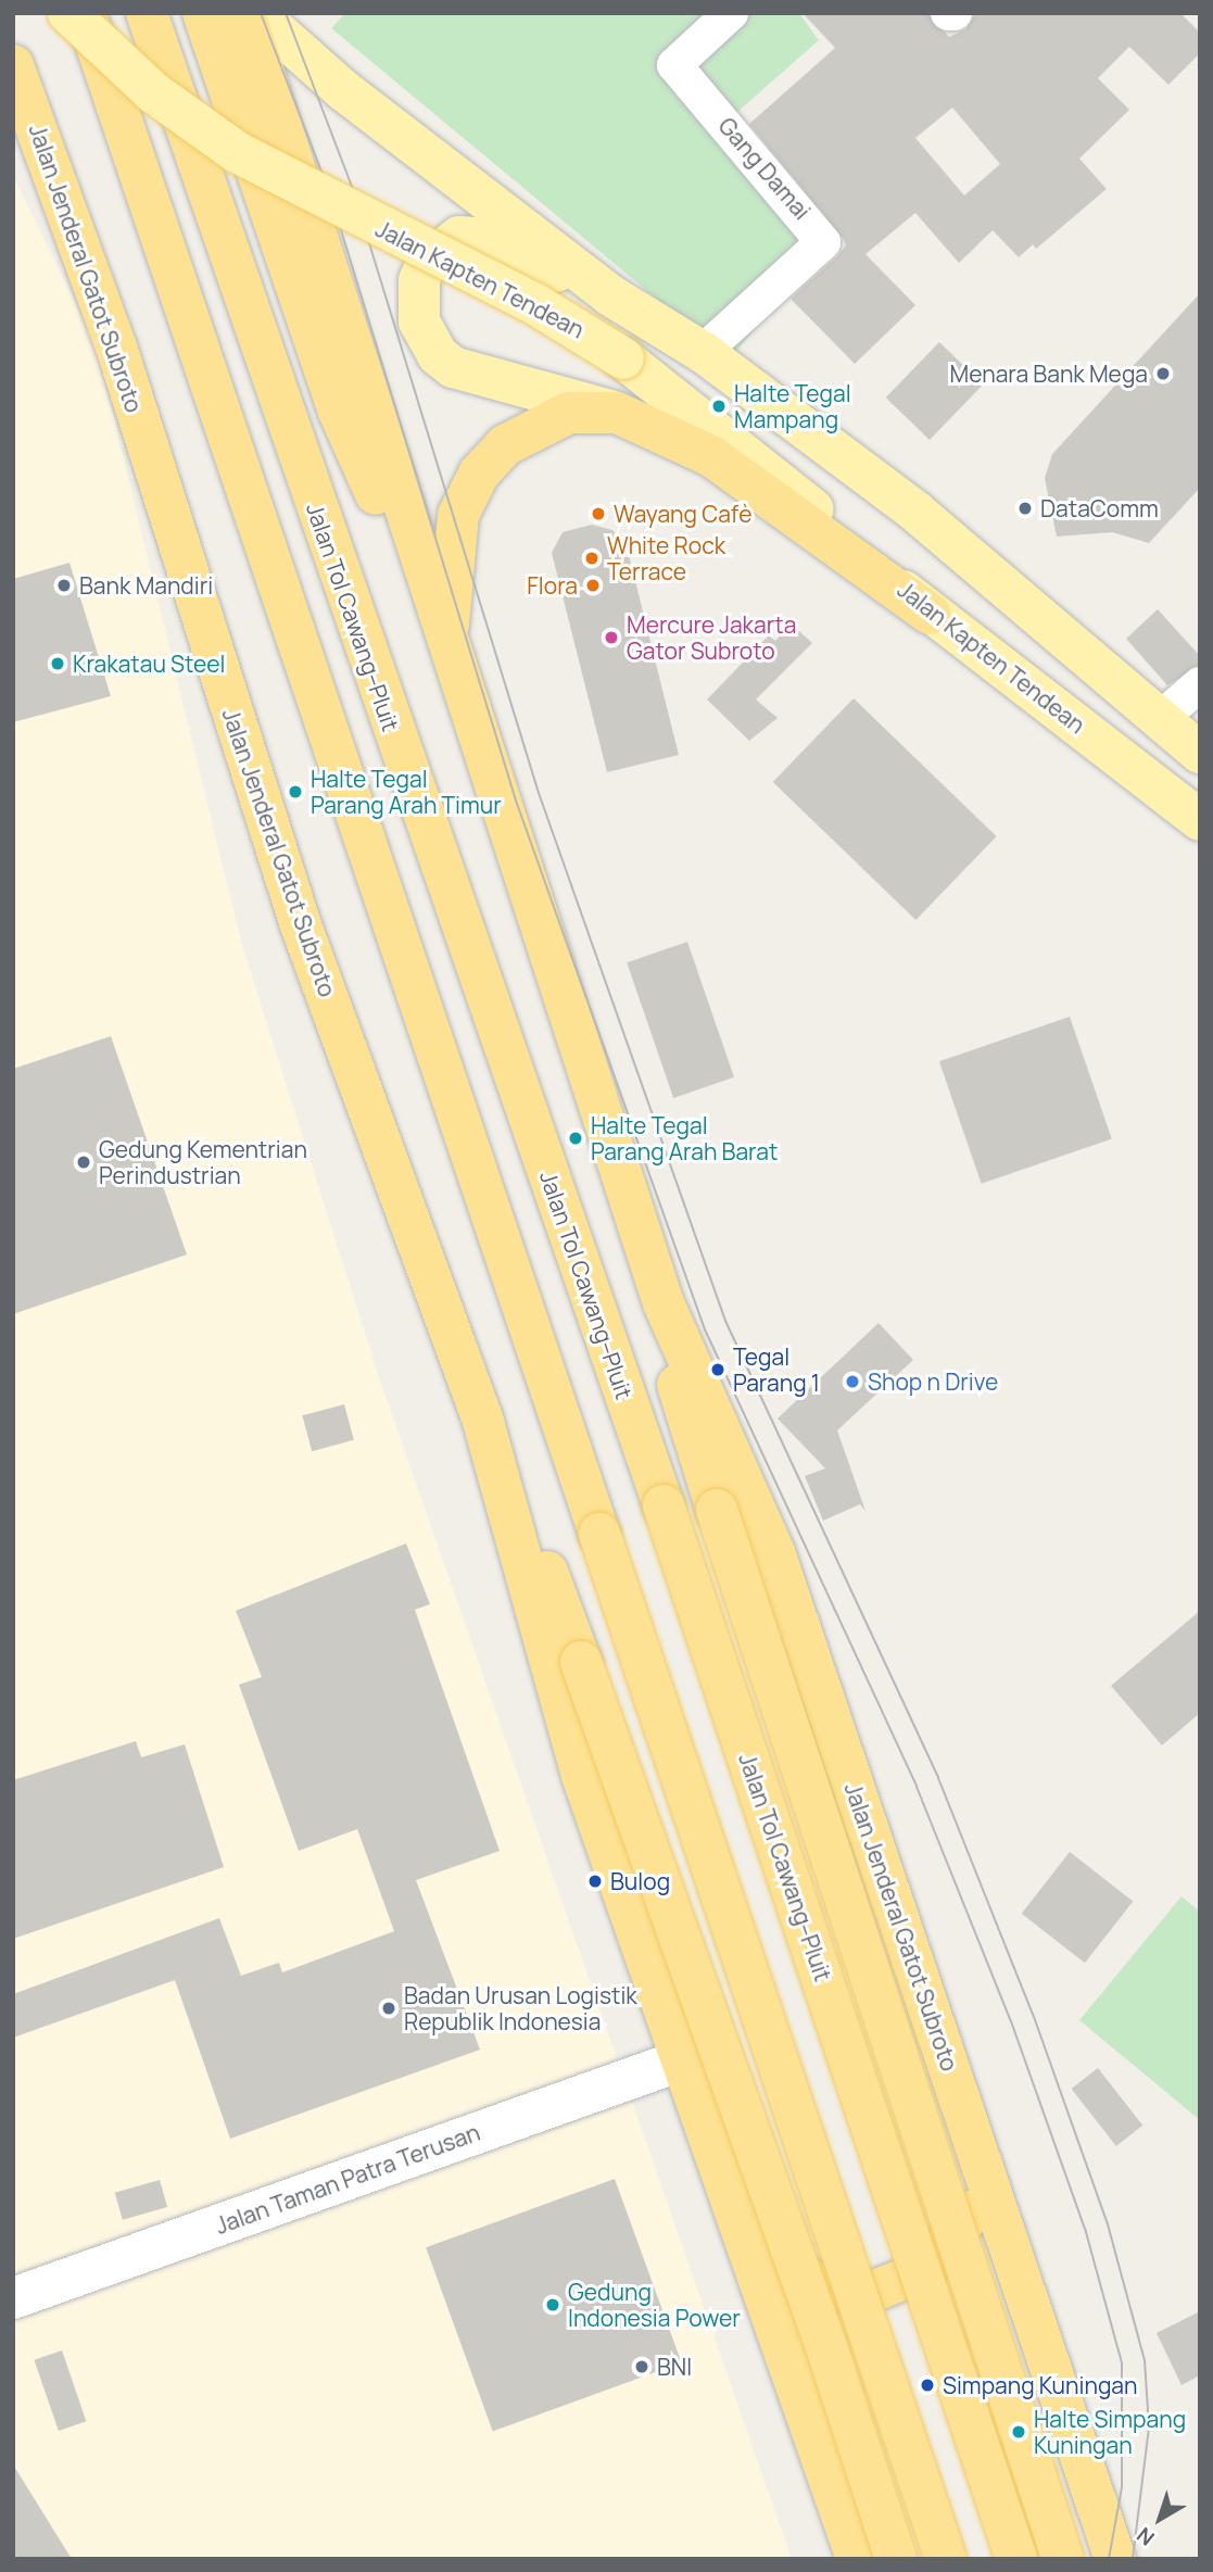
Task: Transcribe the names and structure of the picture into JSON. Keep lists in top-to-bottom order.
{
  "streets": {
    "highway": ["Jalan Jenderal Gatot Subroto", "Jalan Tol Cawang–Pluit"],
    "main road": ["Jalan Kapten Tendean"],
    "street": ["Gang Damai", "Jalan Taman Patra Terusan"]
  },
  "crossings": [
    ["Gang Damai", "Jalan Kapten Tendean"],
    ["Jalan Jenderal Gatot Subroto", "Jalan Taman Patra Terusan"]
  ],
  "places": [
    "Menara Bank Mega",
    "Halte Tegal Mampang",
    "DataComm",
    "Wayang Cafè",
    "White Rock Terrace",
    "Bank Mandiri",
    "Flora",
    "Mercure Jakarta Gator Subroto",
    "Krakatau Steel",
    "Halte Tegal Parang Arah Timur",
    "Halte Tegal Parang Arah Barat",
    "Gedung Kementrian Perindustrian",
    "Tegal Parang 1",
    "Shop n Drive",
    "Bulog",
    "Badan Urusan Logistik Republik Indonesia",
    "Gedung Indonesia Power",
    "BNI",
    "Simpang Kuningan",
    "Halte Simpang Kuningan"
  ],
  "north": "bottom left"
}
